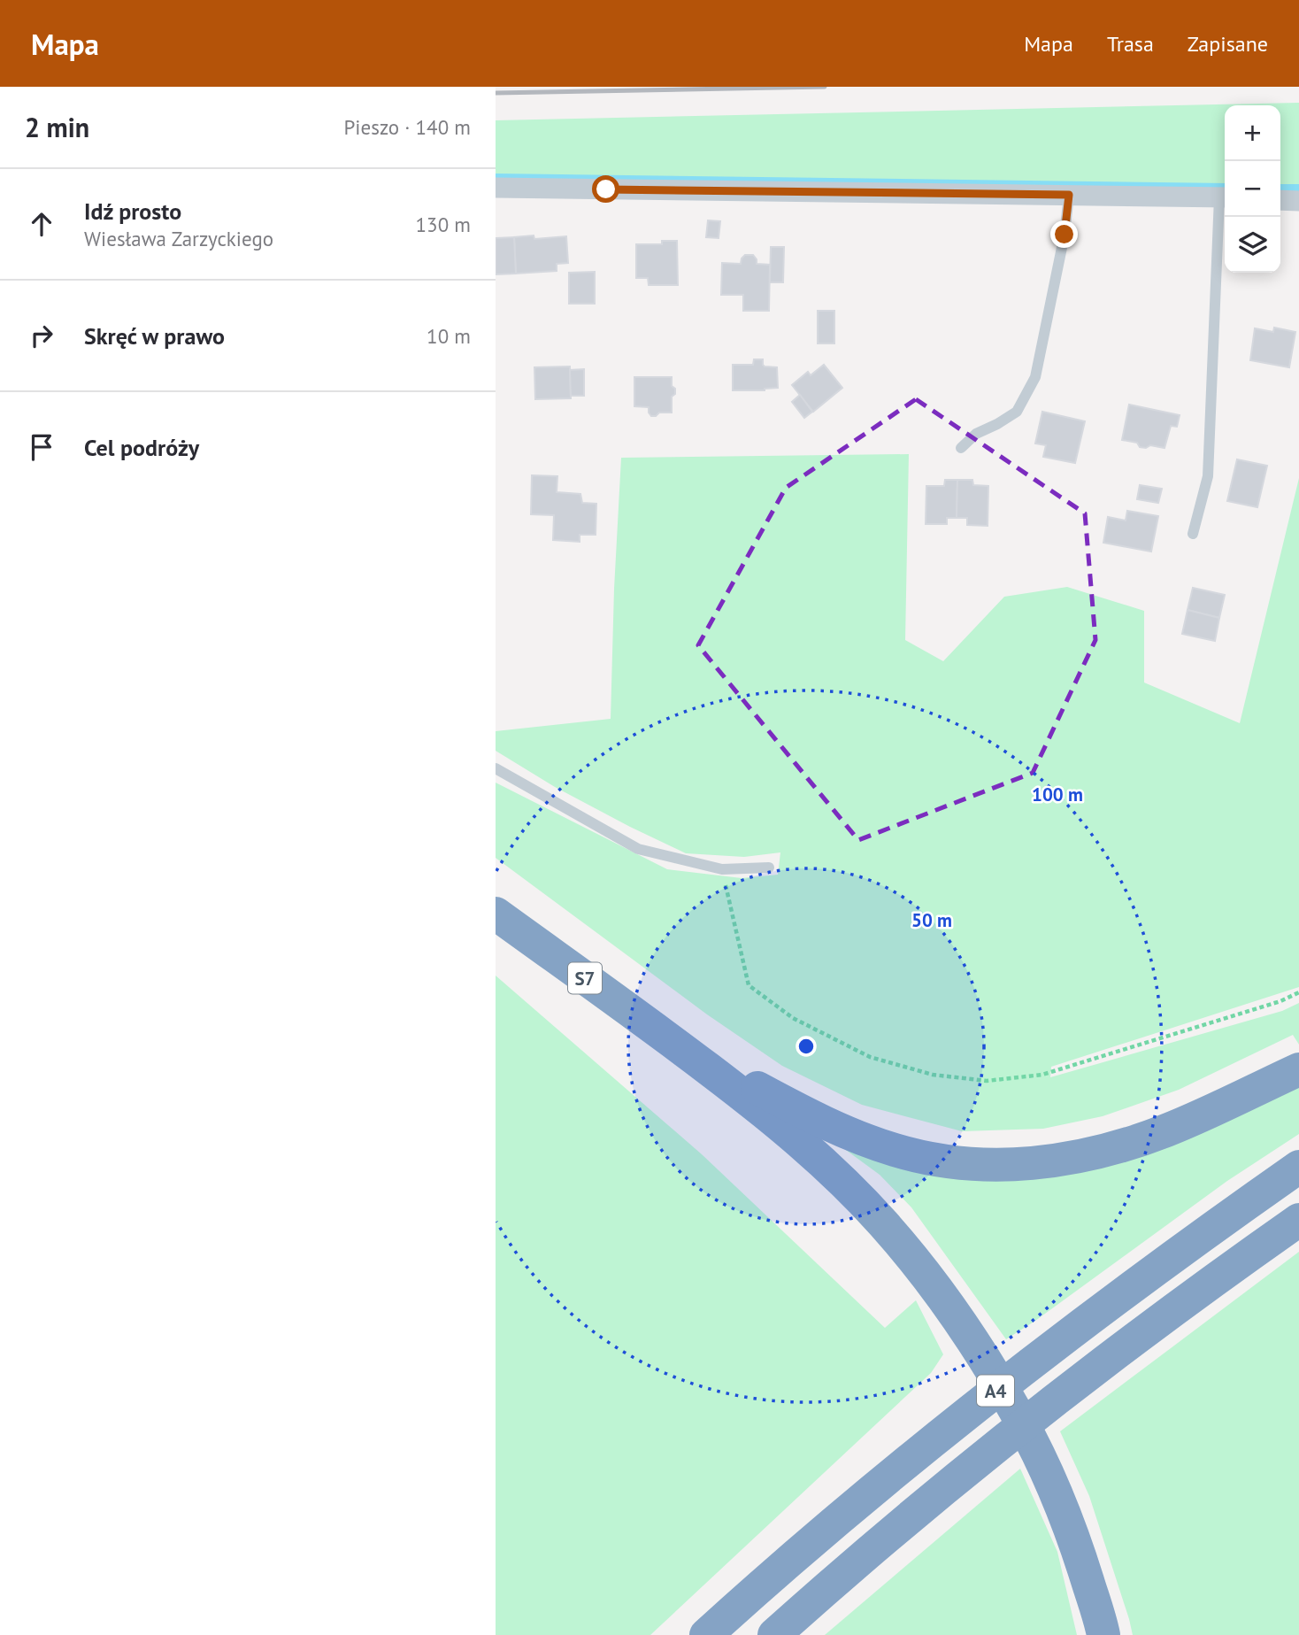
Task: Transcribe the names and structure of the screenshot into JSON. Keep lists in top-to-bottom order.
{
  "streets": {
    "highway": ["S7", "A4"]
  },
  "page": {
    "header": "Mapa",
    "nav": ["Mapa", "Trasa", "Zapisane"],
    "heading": ["2 min", "Pieszo · 140 m"],
    "map_buttons": ["+", "−"],
    "list": [
      ["Idź prosto", "Wiesława Zarzyckiego", "130 m"],
      ["Skręć w prawo", "10 m"],
      "Cel podróży"
    ]
  },
  "rings": ["100 m", "50 m"]
}
